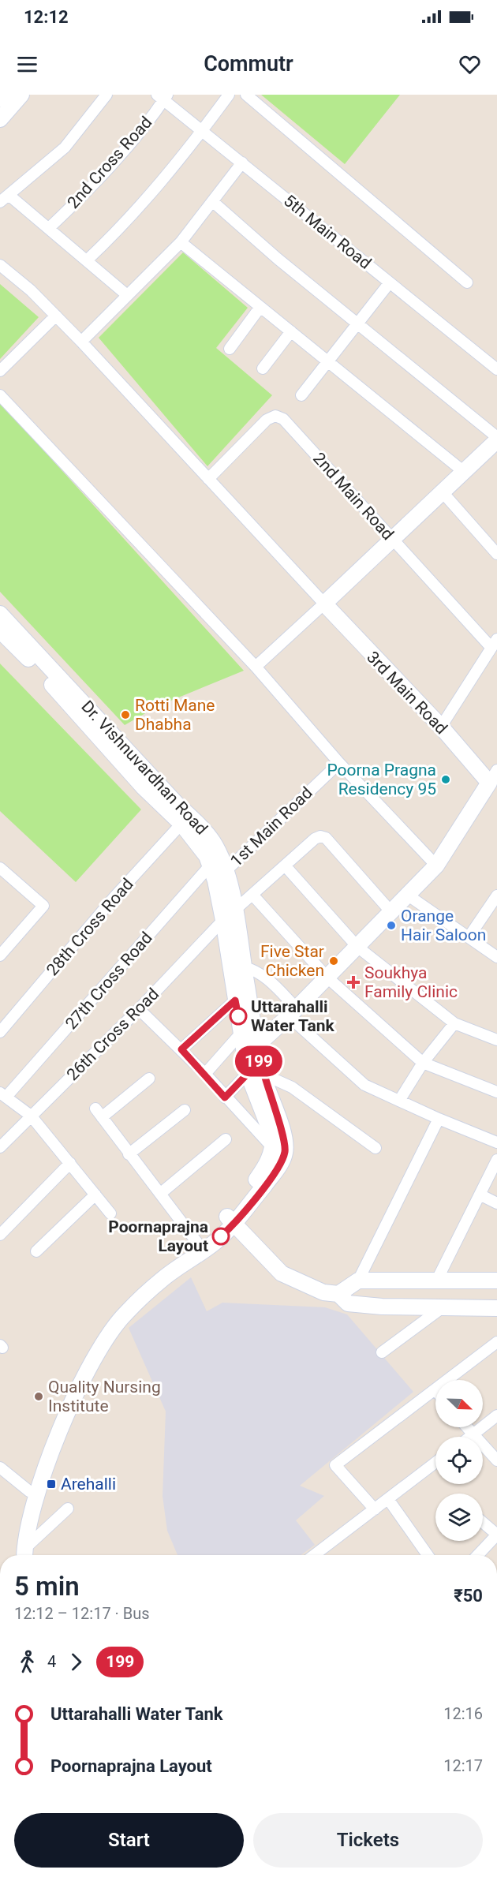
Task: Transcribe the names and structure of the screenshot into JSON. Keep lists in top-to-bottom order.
{
  "streets": {
    "main road": ["3rd Main Road", "Dr. Vishnuvardhan Road"],
    "street": [
      "2nd Cross Road",
      "5th Main Road",
      "2nd Main Road",
      "1st Main Road",
      "28th Cross Road",
      "27th Cross Road",
      "26th Cross Road"
    ]
  },
  "crossings": [
    ["2nd Cross Road", "5th Main Road"],
    ["Dr. Vishnuvardhan Road", "1st Main Road"],
    ["Dr. Vishnuvardhan Road", "28th Cross Road"],
    ["Dr. Vishnuvardhan Road", "27th Cross Road"],
    ["Dr. Vishnuvardhan Road", "26th Cross Road"]
  ],
  "places": {
    "other": [
      "Rotti Mane Dhabha",
      "Poorna Pragna Residency 95",
      "Orange Hair Saloon",
      "Five Star Chicken",
      "Uttarahalli Water Tank",
      "Poornaprajna Layout",
      "Quality Nursing Institute"
    ],
    "health": ["Soukhya Family Clinic"],
    "transit": ["Arehalli"]
  },
  "lines": ["bus line 199"],
  "north": "bottom right",
  "page": {
    "status": "12:12",
    "header": "Commutr",
    "on_map": "199",
    "heading": ["5 min", "12:12 – 12:17 · Bus", "₹50"],
    "legs": ["4", "199"],
    "list": [
      {
        "name": "Uttarahalli Water Tank",
        "value": "12:16"
      },
      {
        "name": "Poornaprajna Layout",
        "value": "12:17"
      }
    ],
    "buttons": ["Start", "Tickets"]
  }
}
